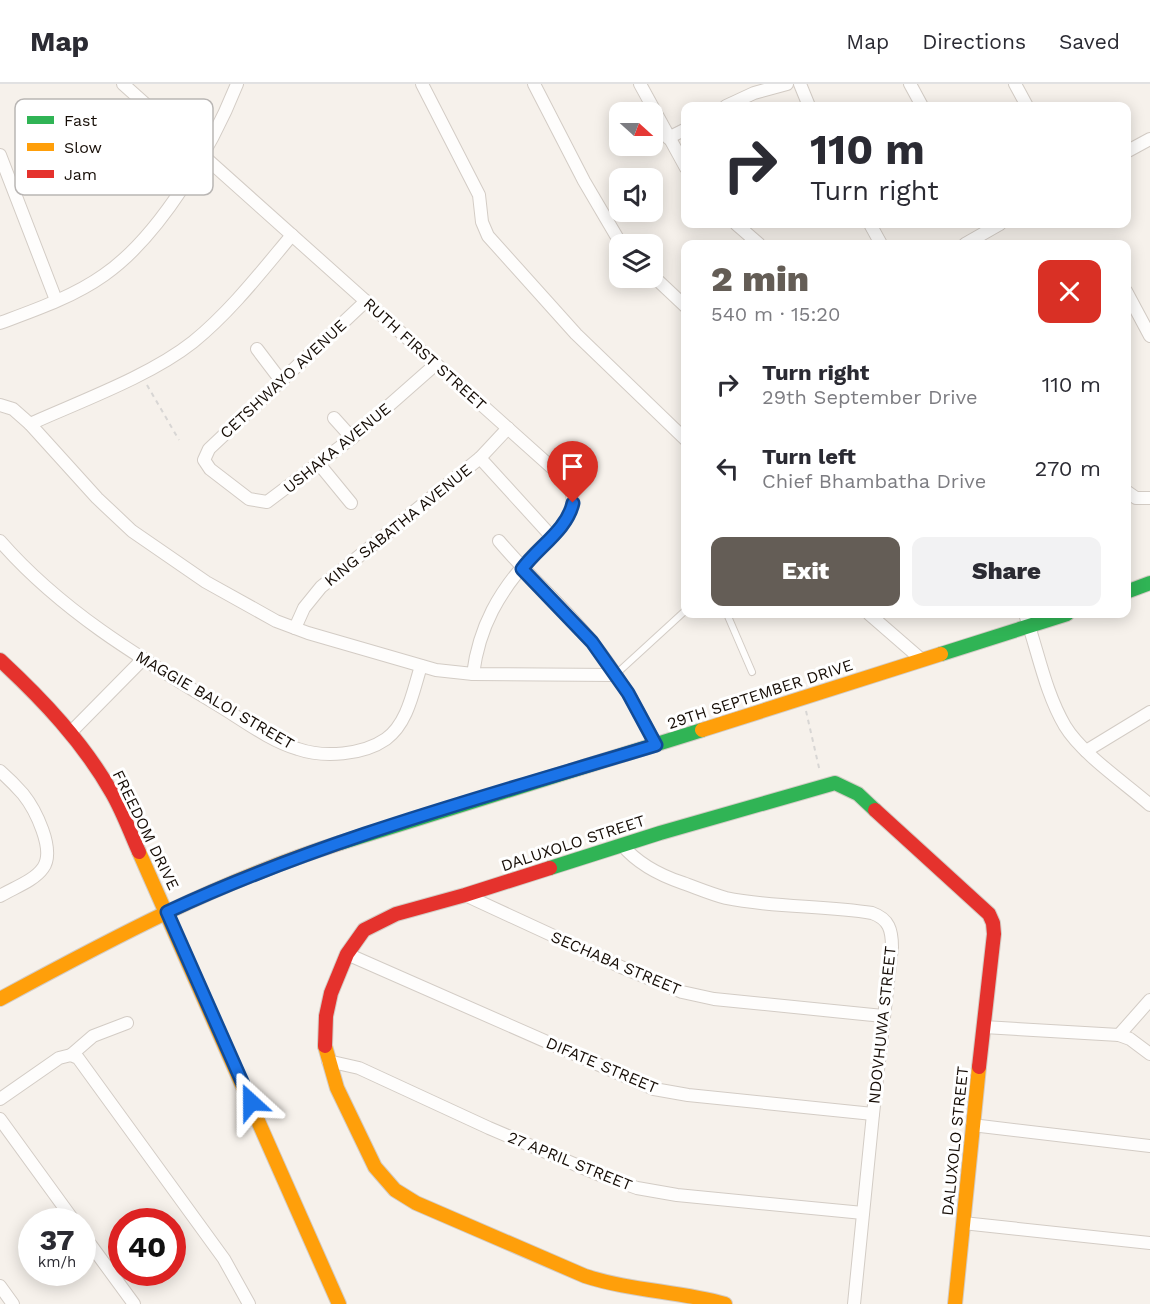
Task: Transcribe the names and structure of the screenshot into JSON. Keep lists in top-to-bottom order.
{
  "streets": {
    "street": [
      "RUTH FIRST STREET",
      "CETSHWAYO AVENUE",
      "USHAKA AVENUE",
      "KING SABATHA AVENUE",
      "29TH SEPTEMBER DRIVE",
      "MAGGIE BALOI STREET",
      "FREEDOM DRIVE",
      "DALUXOLO STREET",
      "SECHABA STREET",
      "NDOVHUWA STREET",
      "DIFATE STREET",
      "27 APRIL STREET"
    ]
  },
  "crossings": [
    ["RUTH FIRST STREET", "CETSHWAYO AVENUE"],
    ["RUTH FIRST STREET", "USHAKA AVENUE"],
    ["RUTH FIRST STREET", "KING SABATHA AVENUE"],
    ["CETSHWAYO AVENUE", "USHAKA AVENUE"],
    ["29TH SEPTEMBER DRIVE", "FREEDOM DRIVE"],
    ["DALUXOLO STREET", "SECHABA STREET"],
    ["DALUXOLO STREET", "NDOVHUWA STREET"],
    ["DALUXOLO STREET", "DIFATE STREET"],
    ["DALUXOLO STREET", "27 APRIL STREET"],
    ["SECHABA STREET", "NDOVHUWA STREET"],
    ["NDOVHUWA STREET", "DIFATE STREET"],
    ["NDOVHUWA STREET", "27 APRIL STREET"]
  ],
  "legend": ["Fast", "Slow", "Jam"],
  "north": "right",
  "page": {
    "header": "Map",
    "nav": ["Map", "Directions", "Saved"],
    "turn": ["110 m", "Turn right"],
    "heading": ["2 min", "540 m · 15:20"],
    "list": [
      {
        "name": "Turn right",
        "note": "29th September Drive",
        "value": "110 m"
      },
      {
        "name": "Turn left",
        "note": "Chief Bhambatha Drive",
        "value": "270 m"
      }
    ],
    "buttons": ["Exit", "Share"],
    "speed": "37 km/h",
    "limit": "40"
  }
}
